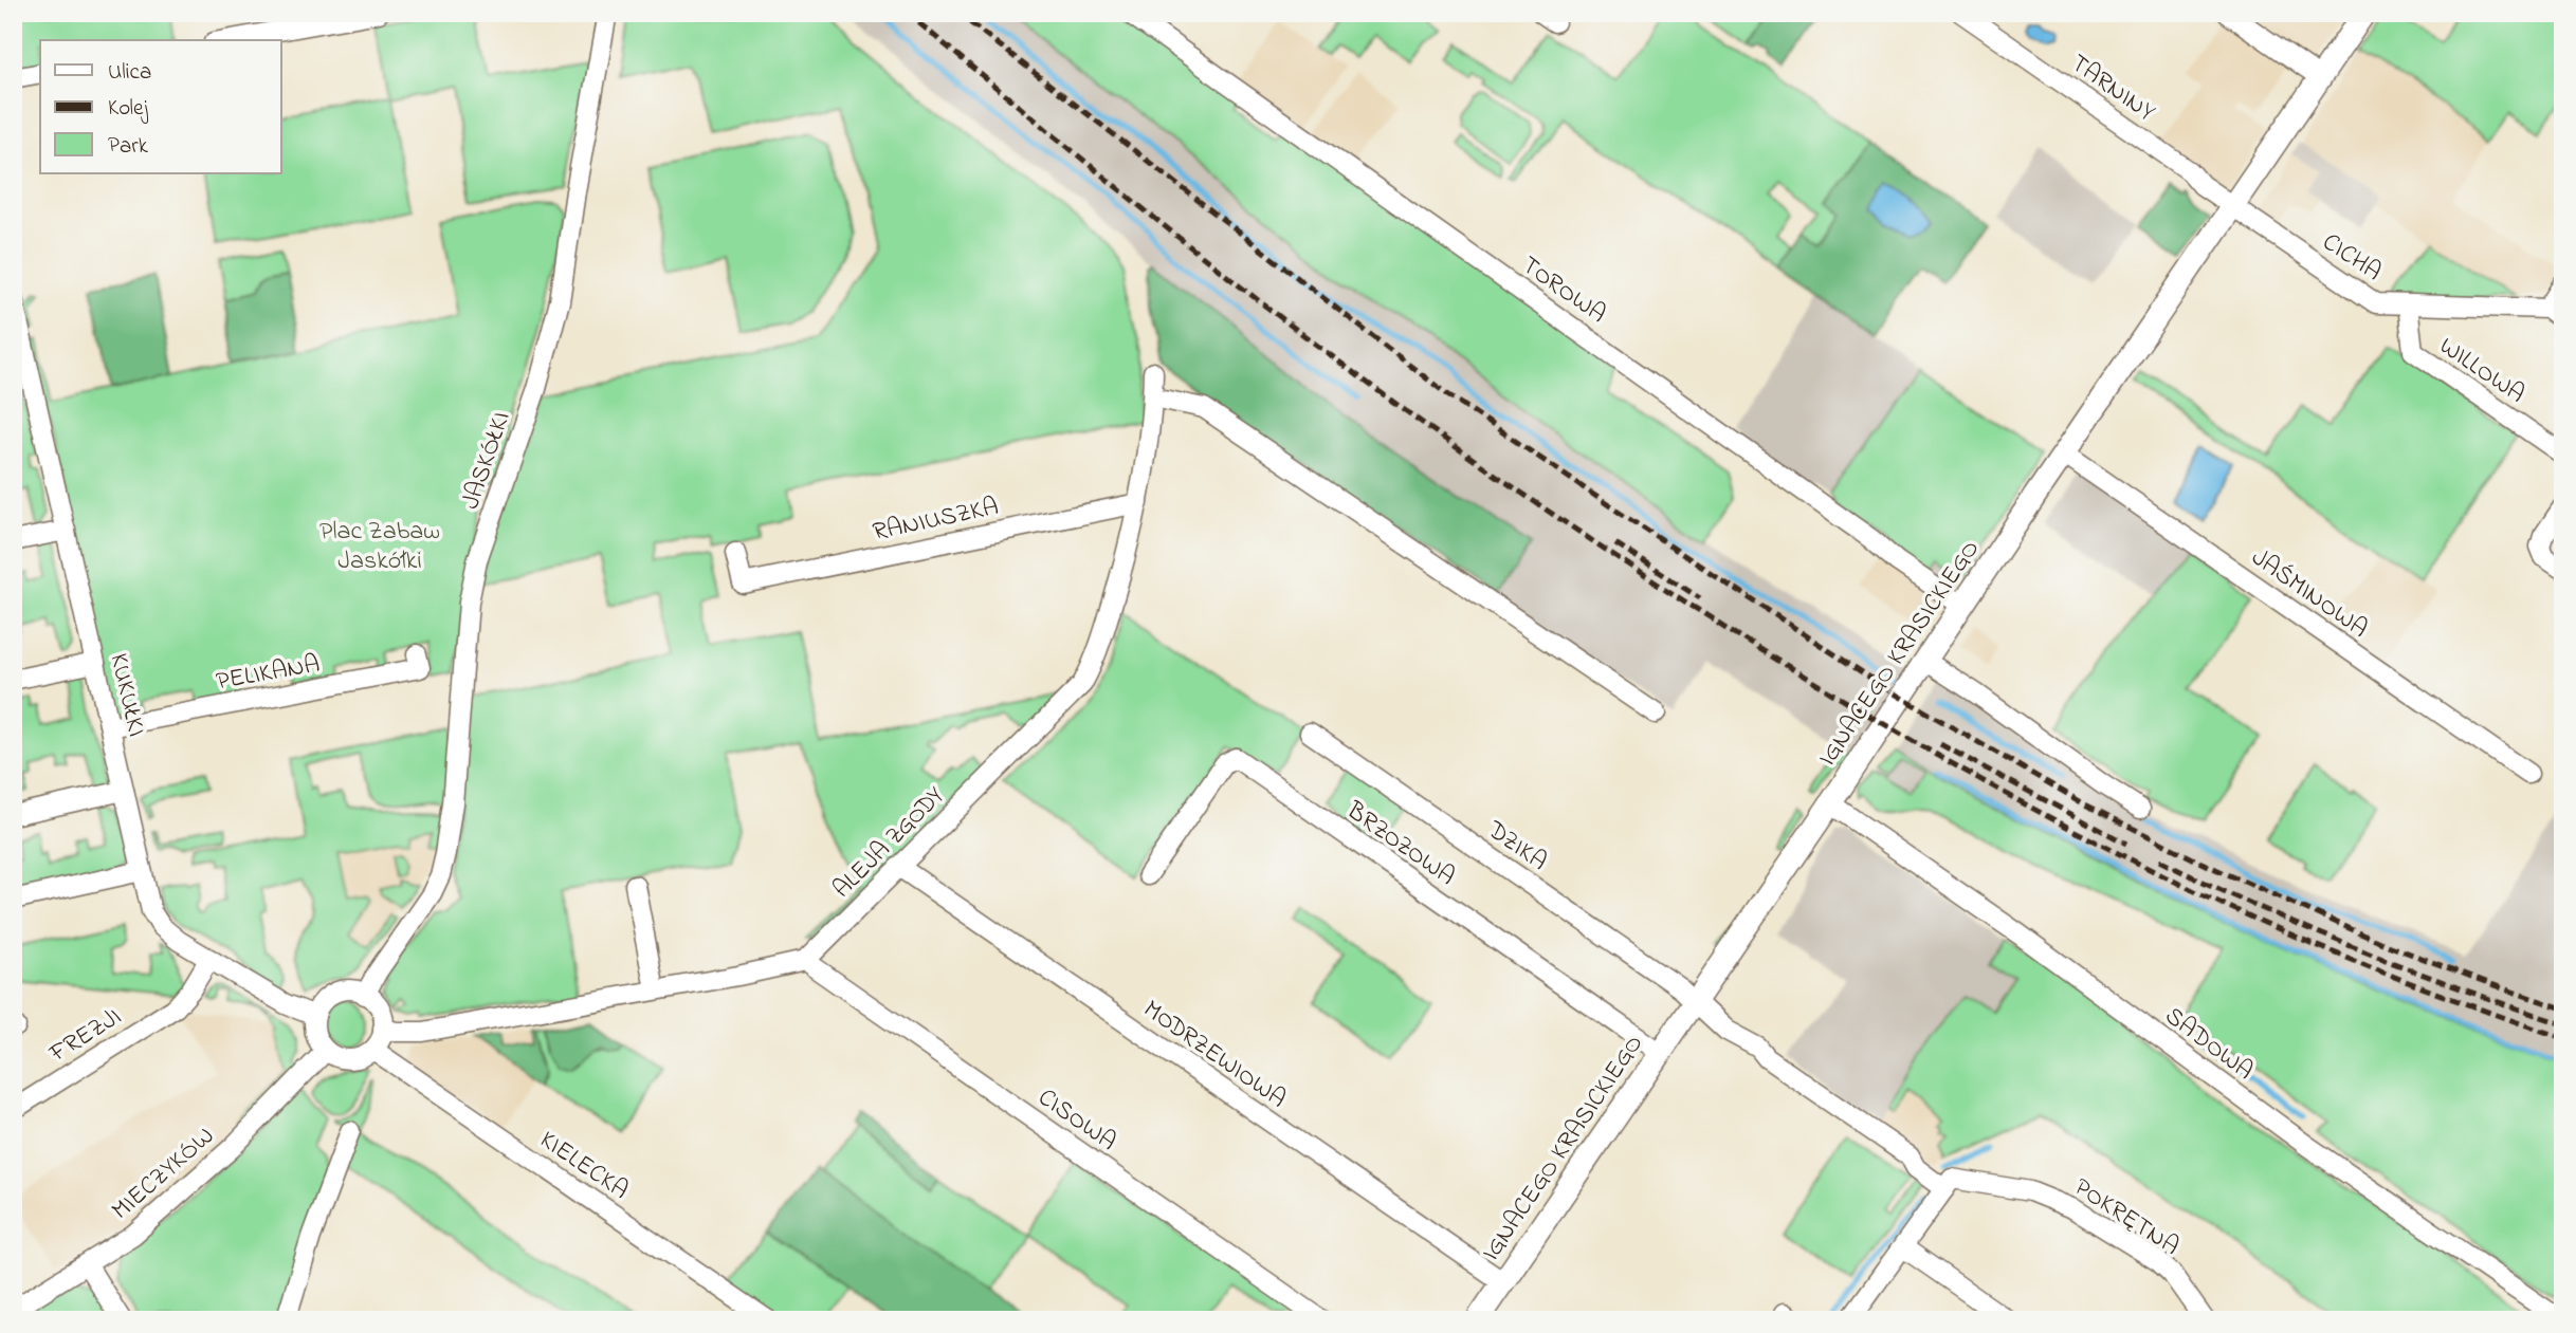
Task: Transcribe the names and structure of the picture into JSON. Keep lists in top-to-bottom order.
{
  "streets": {
    "street": [
      "TARNINY",
      "CICHA",
      "TOROWA",
      "WILLOWA",
      "JASKÓŁKI",
      "RANIUSZKA",
      "JAŚMINOWA",
      "IGNACEGO KRASICKIEGO",
      "PELIKANA",
      "KUKUŁKI",
      "ALEJA ZGODY",
      "BRZOZOWA",
      "DZIKA",
      "FREZJI",
      "SADOWA",
      "MODRZEWIOWA",
      "CISOWA",
      "KIELECKA",
      "MIECZYKÓW",
      "POKRĘTNA"
    ]
  },
  "crossings": [
    ["TARNINY", "CICHA"],
    ["TARNINY", "IGNACEGO KRASICKIEGO"],
    ["CICHA", "WILLOWA"],
    ["CICHA", "IGNACEGO KRASICKIEGO"],
    ["TOROWA", "IGNACEGO KRASICKIEGO"],
    ["JASKÓŁKI", "KUKUŁKI"],
    ["JASKÓŁKI", "KIELECKA"],
    ["JASKÓŁKI", "MIECZYKÓW"],
    ["RANIUSZKA", "ALEJA ZGODY"],
    ["JAŚMINOWA", "IGNACEGO KRASICKIEGO"],
    ["IGNACEGO KRASICKIEGO", "BRZOZOWA"],
    ["IGNACEGO KRASICKIEGO", "DZIKA"],
    ["IGNACEGO KRASICKIEGO", "SADOWA"],
    ["IGNACEGO KRASICKIEGO", "MODRZEWIOWA"],
    ["PELIKANA", "KUKUŁKI"],
    ["KUKUŁKI", "FREZJI"],
    ["KUKUŁKI", "KIELECKA"],
    ["KUKUŁKI", "MIECZYKÓW"],
    ["ALEJA ZGODY", "MODRZEWIOWA"],
    ["ALEJA ZGODY", "CISOWA"],
    ["DZIKA", "POKRĘTNA"],
    ["KIELECKA", "MIECZYKÓW"]
  ],
  "parks": ["Plac Zabaw Jaskółki"],
  "legend": ["Ulica", "Kolej", "Park"]
}
